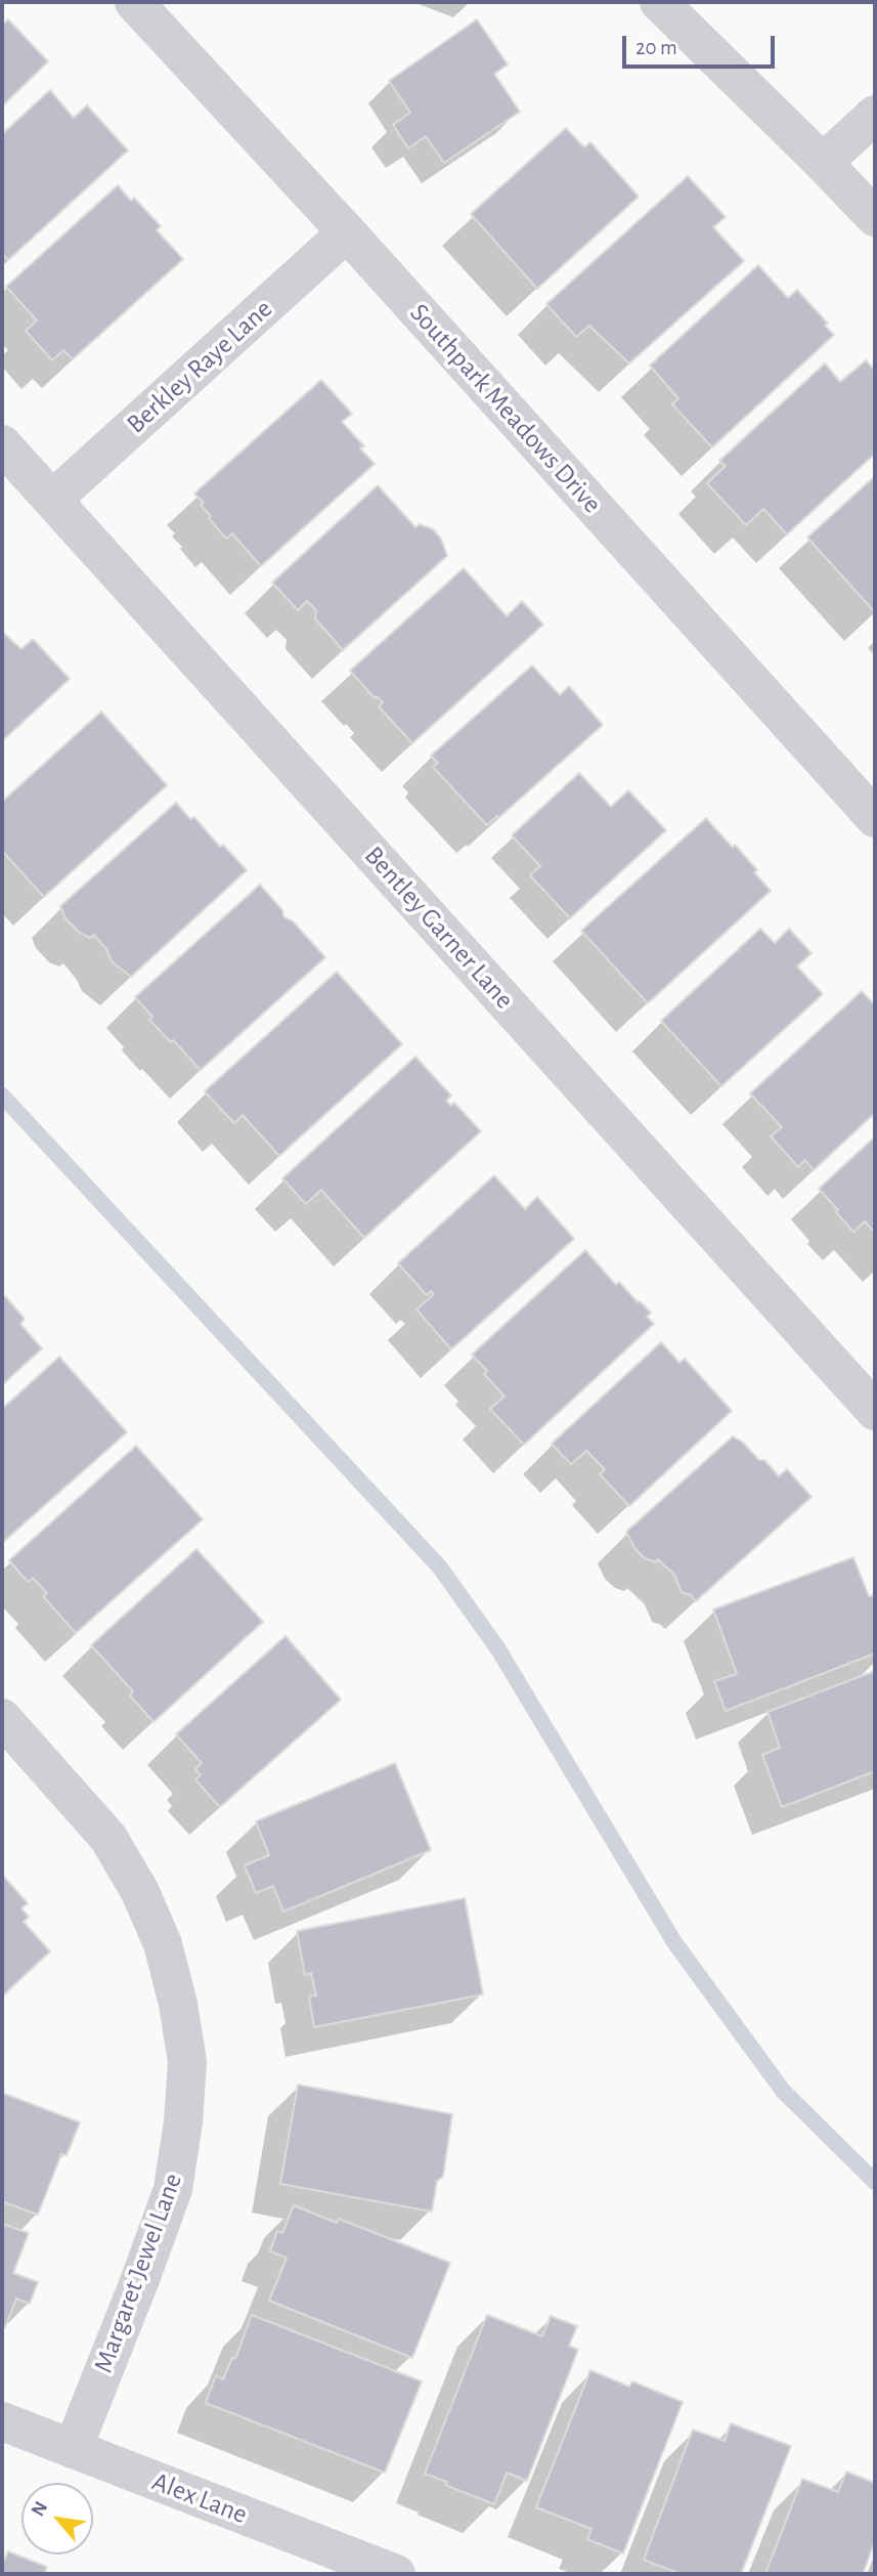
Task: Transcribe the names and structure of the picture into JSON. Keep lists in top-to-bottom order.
{
  "streets": {
    "street": [
      "Berkley Raye Lane",
      "Southpark Meadows Drive",
      "Bentley Garner Lane",
      "Margaret Jewel Lane",
      "Alex Lane"
    ]
  },
  "crossings": [
    ["Berkley Raye Lane", "Southpark Meadows Drive"],
    ["Berkley Raye Lane", "Bentley Garner Lane"],
    ["Margaret Jewel Lane", "Alex Lane"]
  ],
  "scale_bar": "20 m",
  "north": "top left"
}
